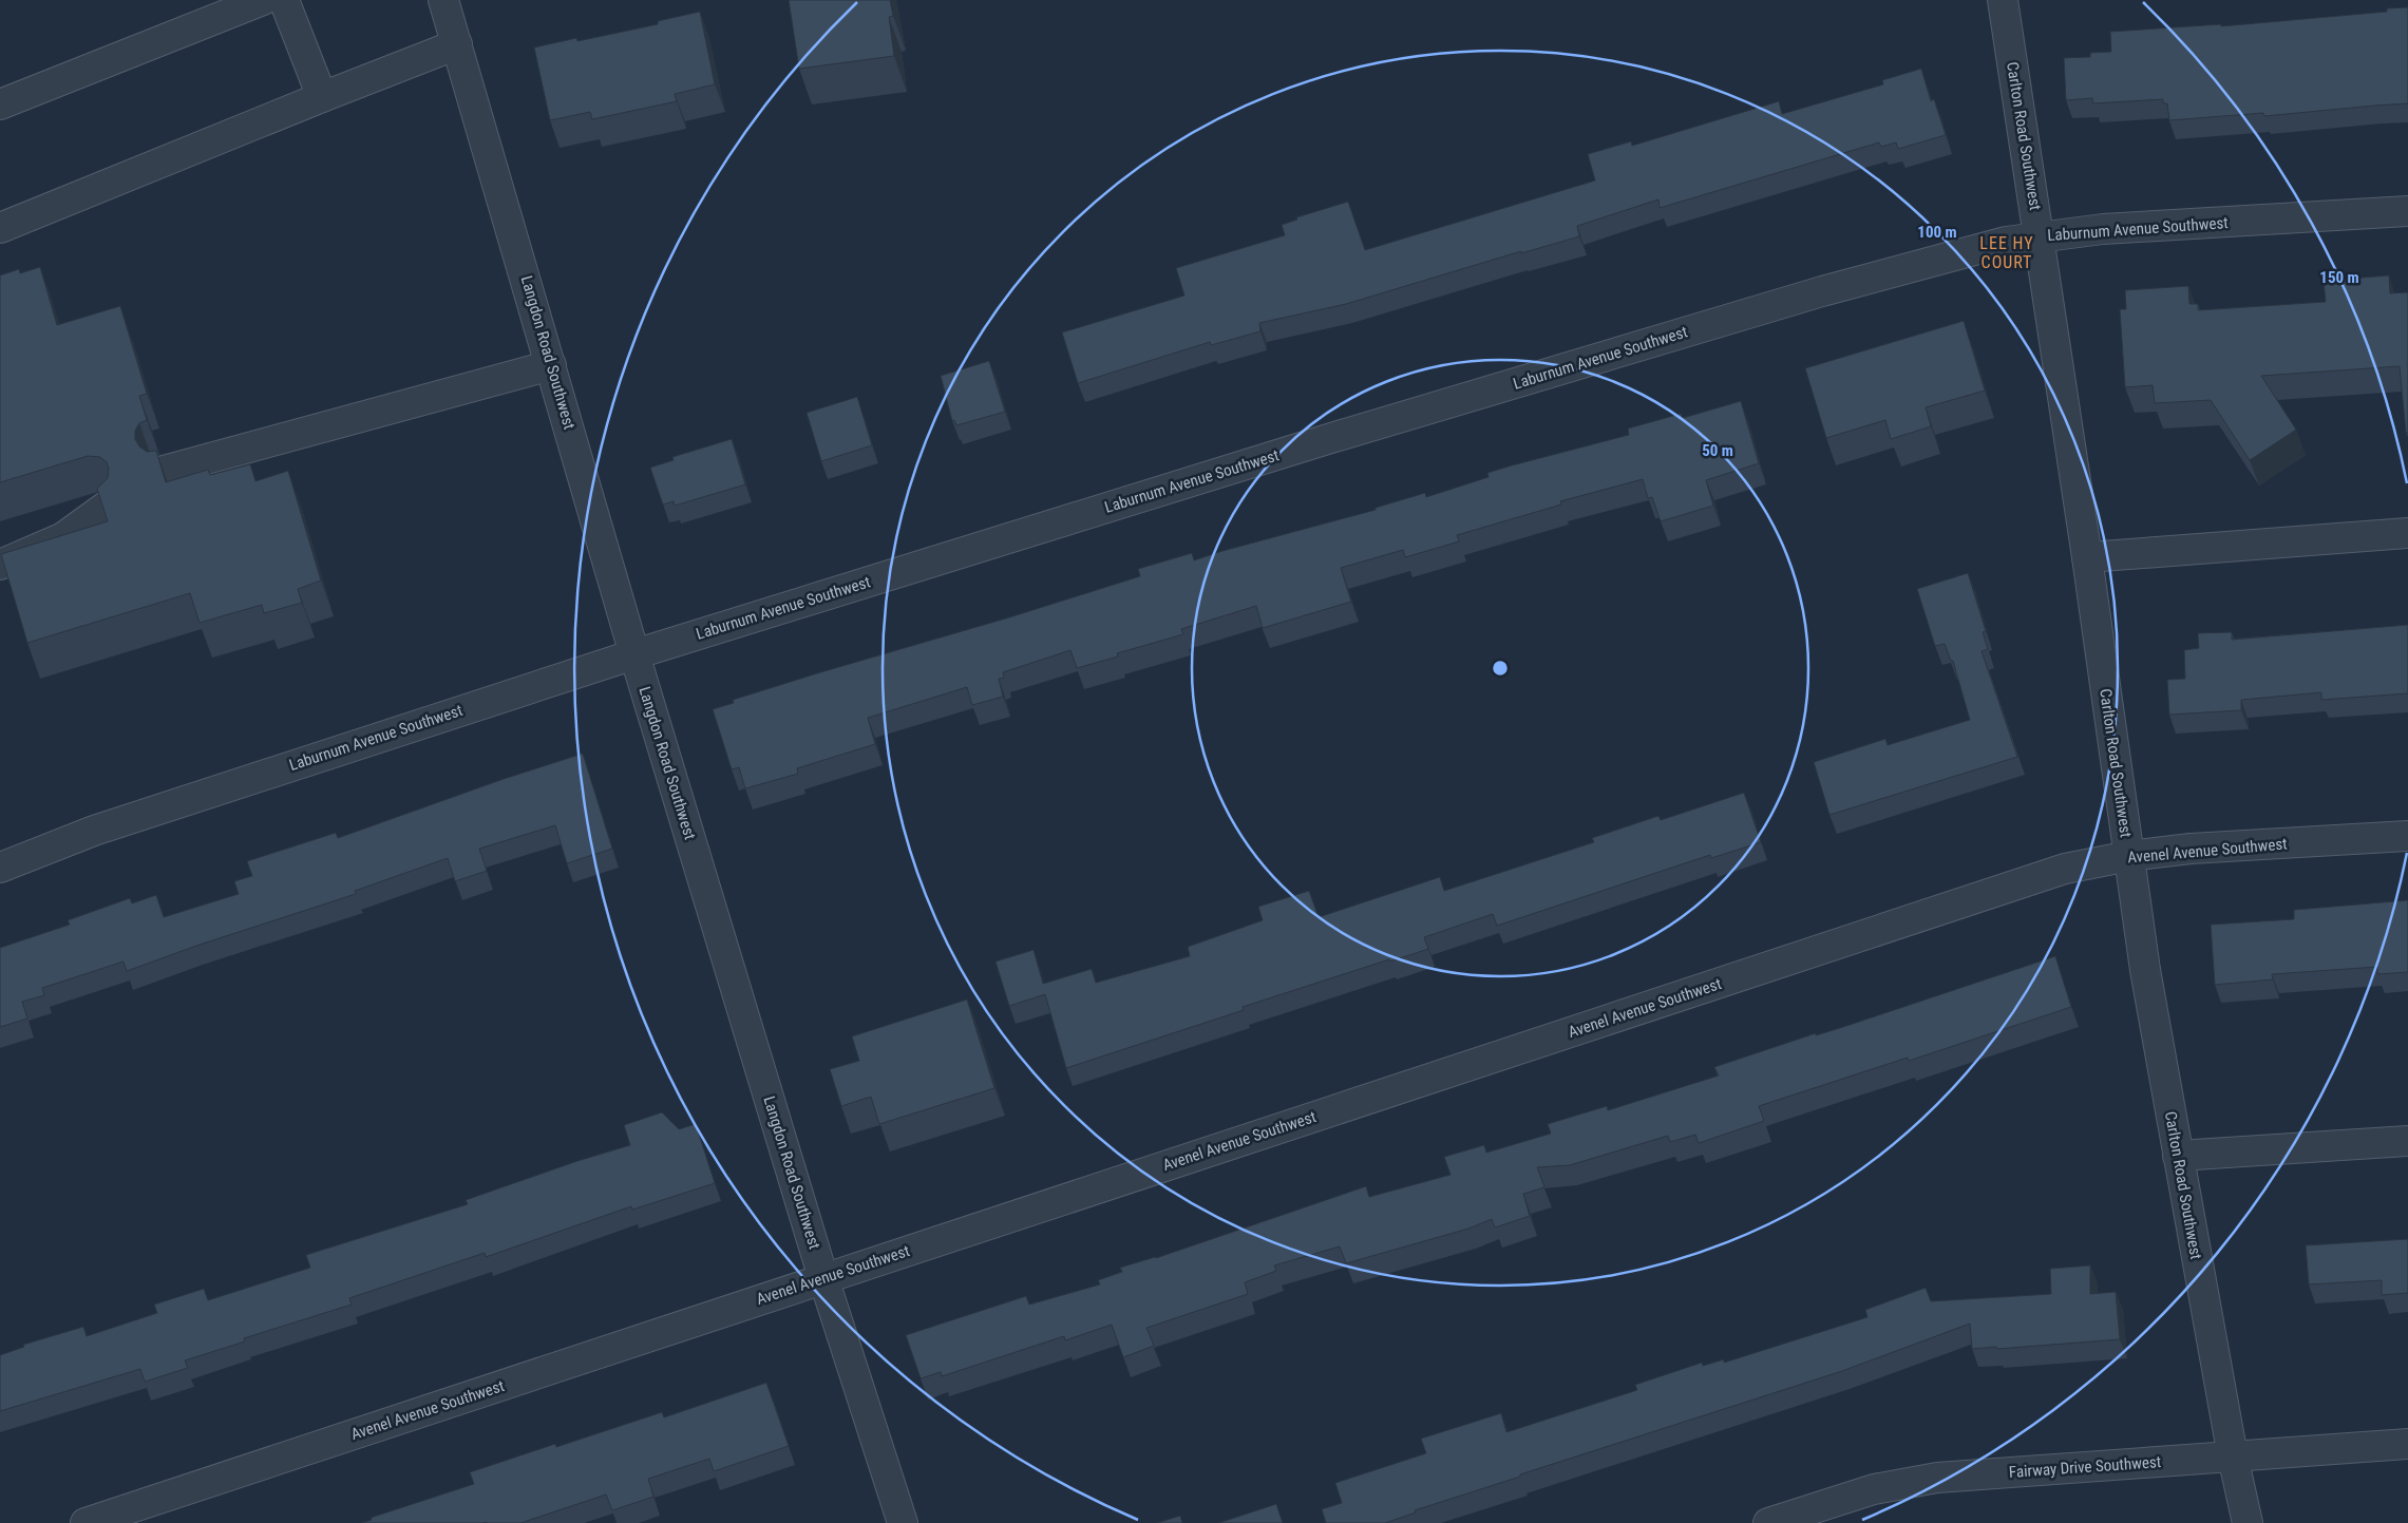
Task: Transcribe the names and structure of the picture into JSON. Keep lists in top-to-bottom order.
{
  "streets": {
    "street": [
      "Carlton Road Southwest",
      "Laburnum Avenue Southwest",
      "Langdon Road Southwest",
      "Avenel Avenue Southwest",
      "Fairway Drive Southwest"
    ]
  },
  "crossings": [
    ["Carlton Road Southwest", "Laburnum Avenue Southwest"],
    ["Carlton Road Southwest", "Avenel Avenue Southwest"],
    ["Carlton Road Southwest", "Fairway Drive Southwest"],
    ["Laburnum Avenue Southwest", "Langdon Road Southwest"],
    ["Langdon Road Southwest", "Avenel Avenue Southwest"]
  ],
  "districts": ["LEE HY COURT"],
  "rings": ["100 m", "150 m", "50 m"]
}
